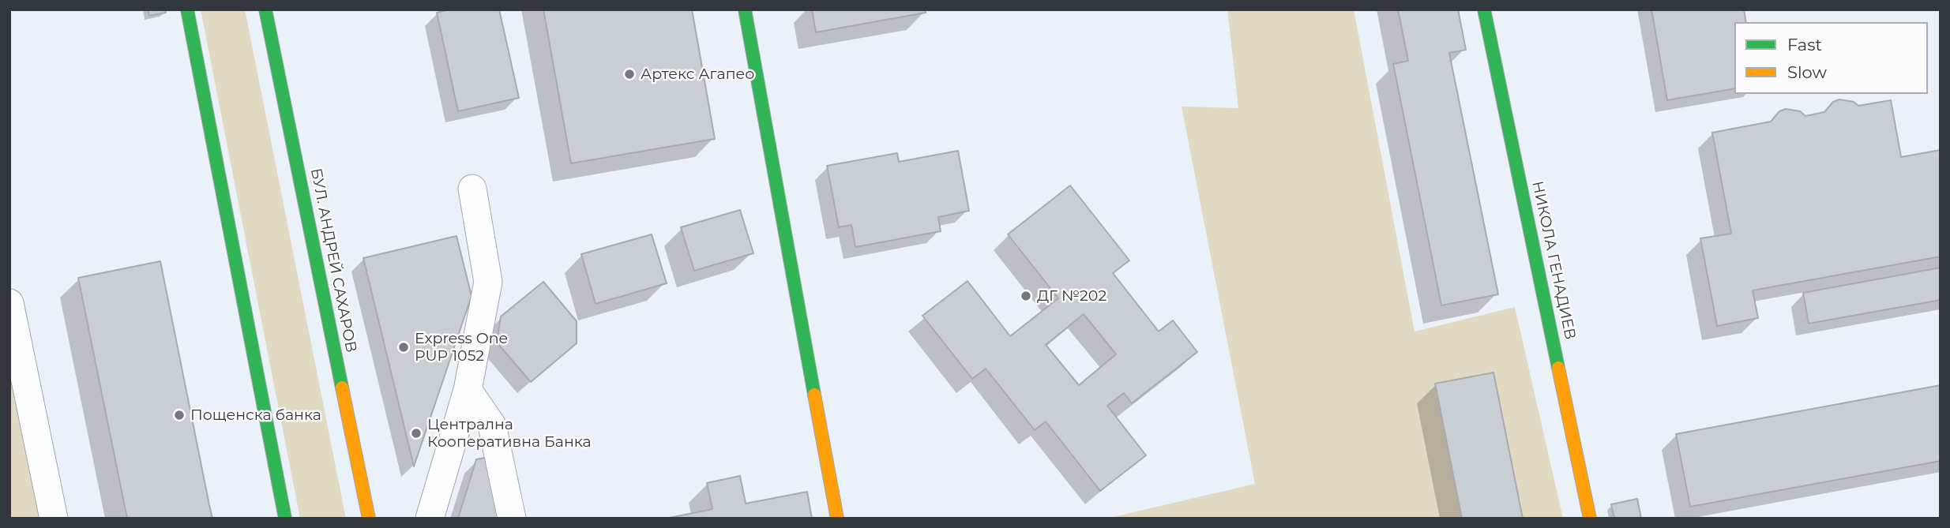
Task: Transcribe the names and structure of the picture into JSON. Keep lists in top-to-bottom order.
{
  "streets": {
    "main road": ["БУЛ. АНДРЕЙ САХАРОВ", "НИКОЛА ГЕНАДИЕВ"]
  },
  "places": [
    "Артекс Агапео",
    "ДГ №202",
    "Express One PUP 1052",
    "Пощенска банка",
    "Централна Кооперативна Банка"
  ],
  "legend": ["Fast", "Slow"]
}
